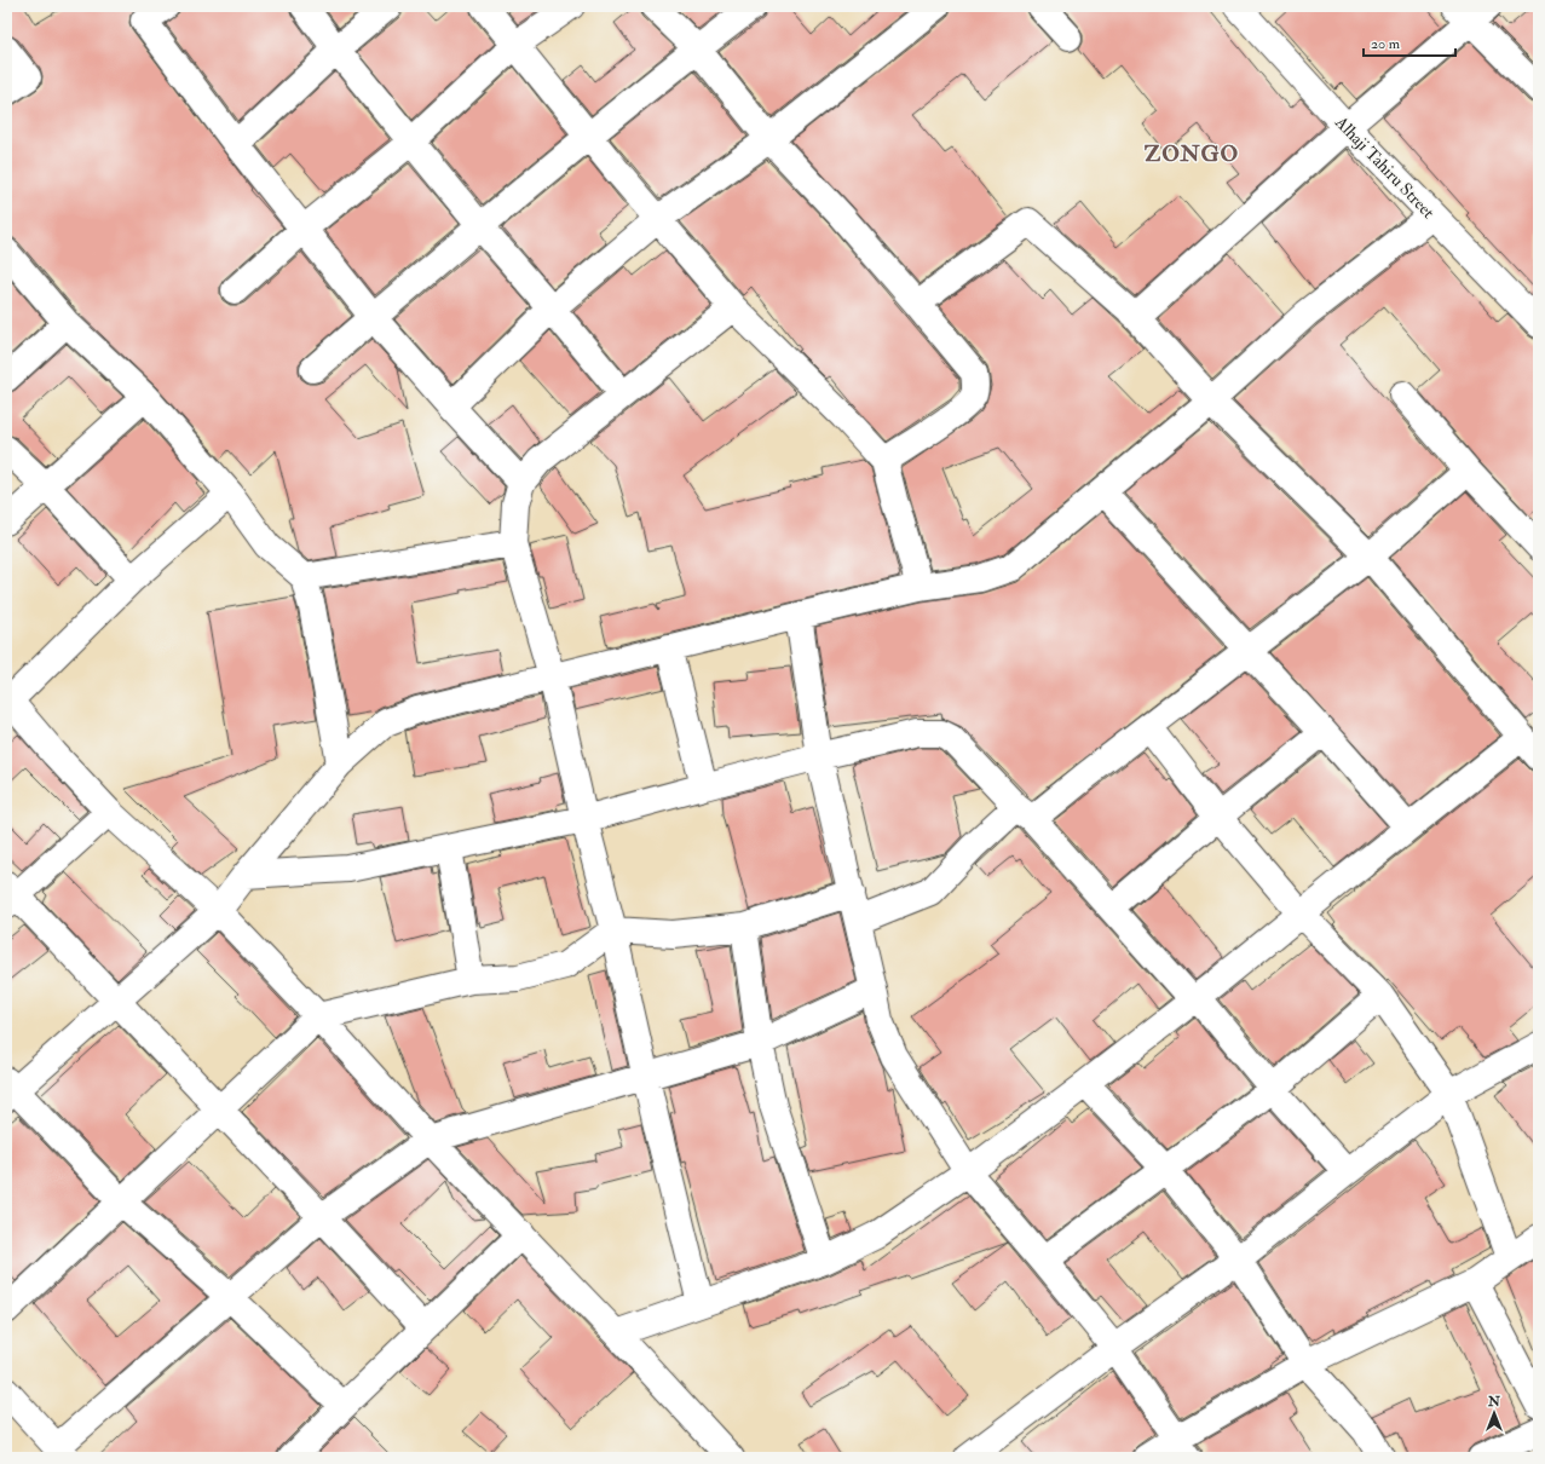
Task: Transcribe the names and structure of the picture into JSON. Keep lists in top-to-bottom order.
{
  "streets": {
    "street": ["Alhaji Tahiru Street"]
  },
  "districts": ["ZONGO"],
  "scale_bar": "20 m",
  "north": "top"
}
